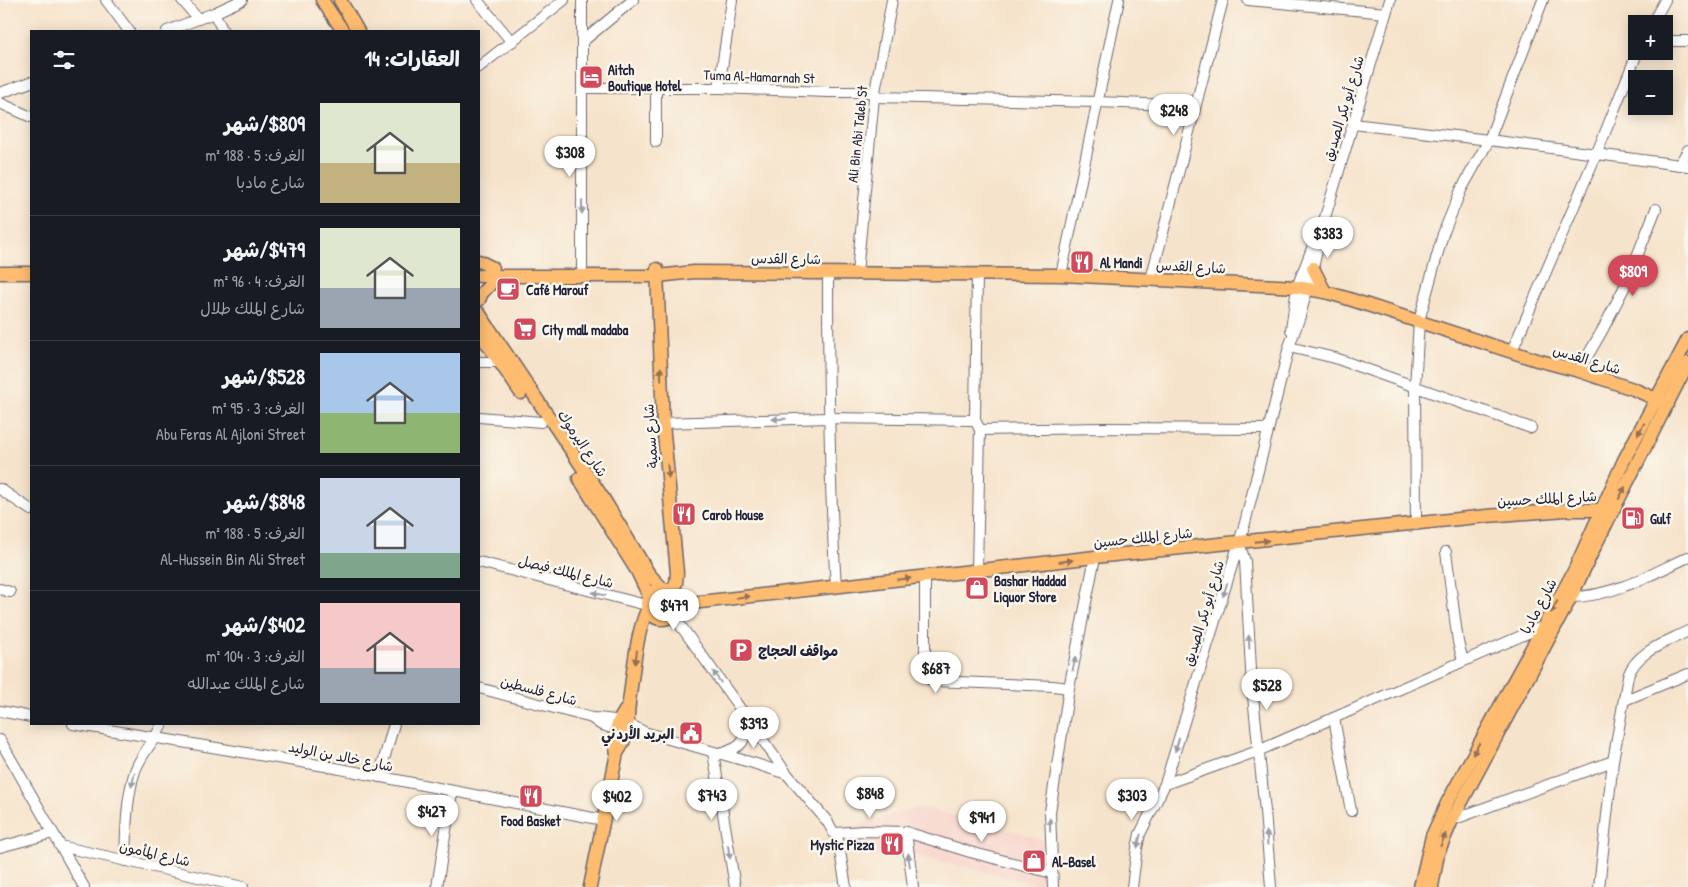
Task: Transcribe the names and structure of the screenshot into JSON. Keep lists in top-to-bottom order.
{
  "streets": {
    "main road": [
      "شارع القدس",
      "شارع سمية",
      "شارع اليرموك",
      "شارع الملك حسين",
      "شارع مادبا"
    ],
    "street": [
      "Tuma Al-Hamarnah St",
      "شارع أبو بكر الصديق",
      "Ali Bin Abi Taleb St",
      "شارع الملك فيصل",
      "شارع فلسطين",
      "شارع خالد بن الوليد",
      "شارع المأمون"
    ]
  },
  "crossings": [
    ["Tuma Al-Hamarnah St", "Ali Bin Abi Taleb St"],
    ["شارع أبو بكر الصديق", "شارع القدس"],
    ["شارع أبو بكر الصديق", "شارع الملك حسين"],
    ["Ali Bin Abi Taleb St", "شارع القدس"],
    ["شارع القدس", "شارع سمية"],
    ["شارع القدس", "شارع مادبا"],
    ["شارع سمية", "شارع اليرموك"],
    ["شارع سمية", "شارع الملك حسين"],
    ["شارع سمية", "شارع الملك فيصل"],
    ["شارع اليرموك", "شارع الملك حسين"],
    ["شارع اليرموك", "شارع الملك فيصل"],
    ["شارع الملك حسين", "شارع الملك فيصل"],
    ["شارع الملك حسين", "شارع مادبا"]
  ],
  "one_way": ["شارع الملك حسين", "شارع الملك فيصل"],
  "places": {
    "hotel": ["Aitch Boutique Hotel"],
    "restaurant": [
      "Al Mandi",
      "Carob House",
      "Food Basket",
      "Mystic Pizza"
    ],
    "cafe": ["Café Marouf"],
    "supermarket": ["City mall madaba"],
    "fuel station": ["Gulf"],
    "shop": ["Bashar Haddad Liquor Store", "Al-Basel"],
    "parking": ["مواقف الحجاج"],
    "public building": ["البريد الأردني"]
  },
  "page": {
    "map_buttons": ["+", "−"],
    "heading": "العقارات: 14",
    "list": [
      {
        "name": "$809/شهر",
        "note": "الغرف: 5 · 188 m² · شارع مادبا"
      },
      {
        "name": "$479/شهر",
        "note": "الغرف: 4 · 96 m² · شارع الملك طلال"
      },
      {
        "name": "$528/شهر",
        "note": "الغرف: 3 · 95 m² · Abu Feras Al Ajloni Street"
      },
      {
        "name": "$848/شهر",
        "note": "الغرف: 5 · 188 m² · Al-Hussein Bin Ali Street"
      },
      {
        "name": "$402/شهر",
        "note": "الغرف: 3 · 104 m² · شارع الملك عبدالله"
      }
    ],
    "price": [
      "$248",
      "$308",
      "$383",
      "$809",
      "$479",
      "$687",
      "$528",
      "$393",
      "$848",
      "$743",
      "$303",
      "$402",
      "$427",
      "$941"
    ]
  }
}
